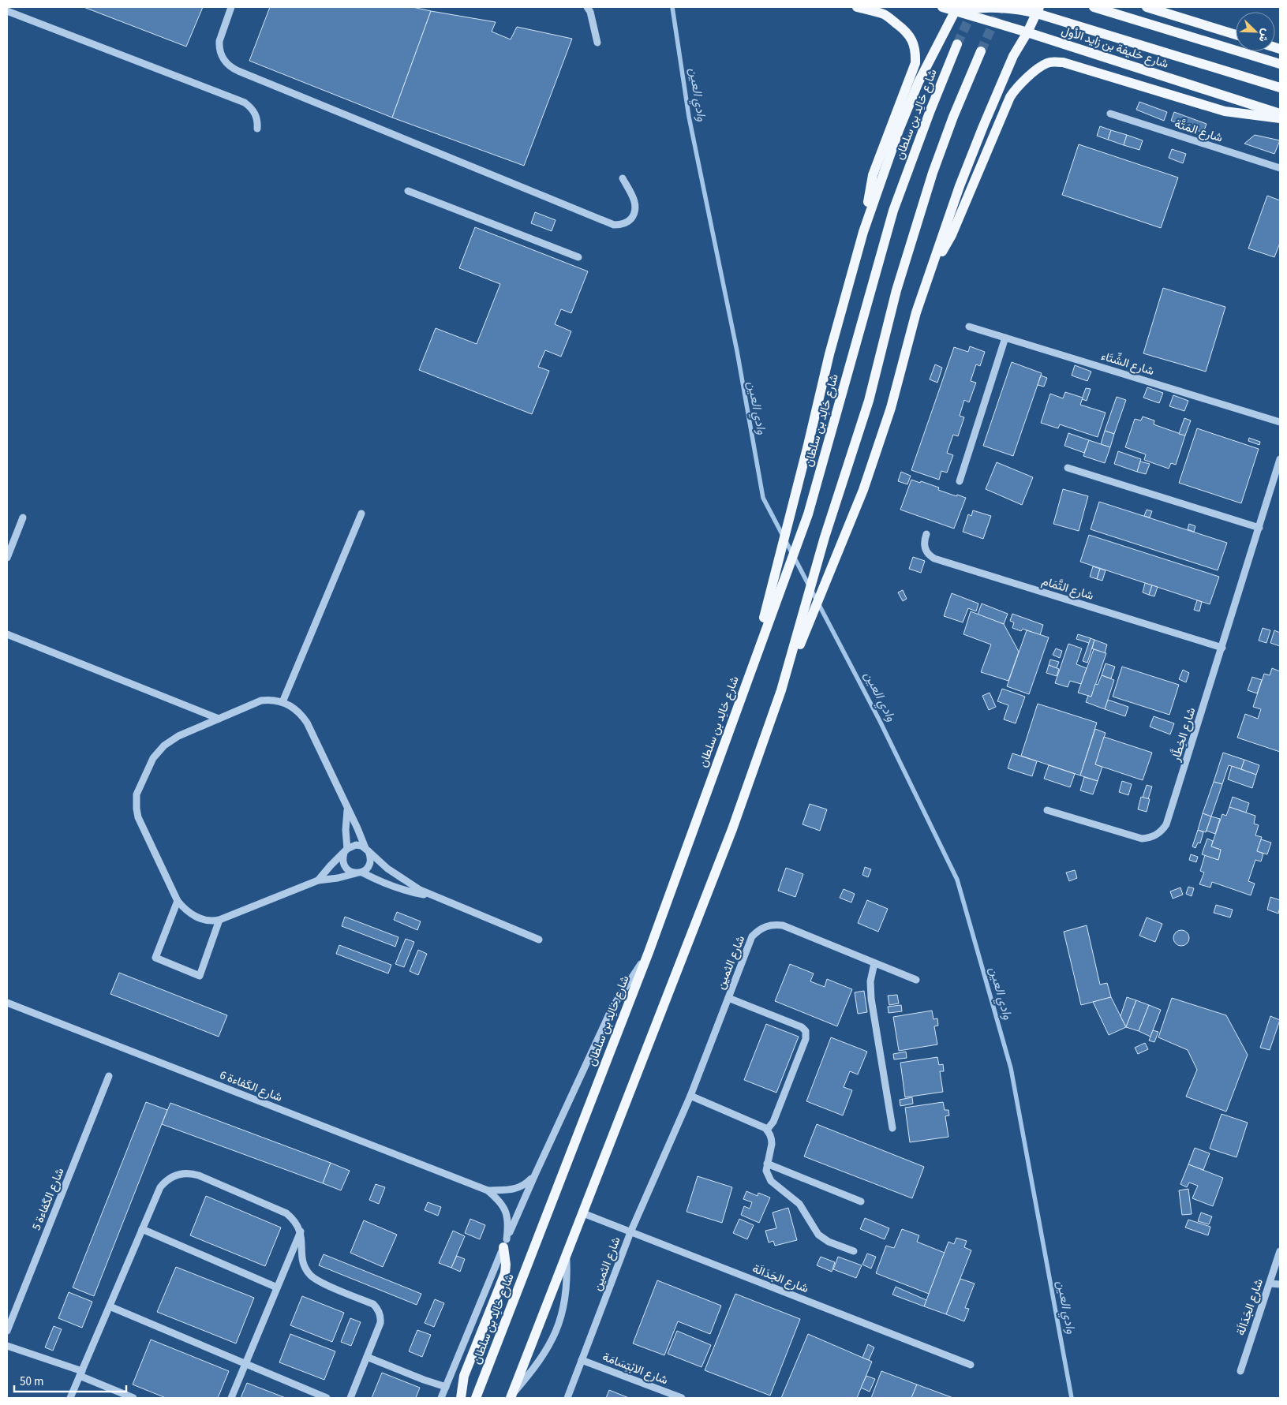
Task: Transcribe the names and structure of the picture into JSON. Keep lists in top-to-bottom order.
{
  "streets": {
    "main road": ["شارع خليفة بن زايد الأول", "شارع خالِد بن سلطان"],
    "street": [
      "شارع المَتَّة",
      "شارع الشِّتَاء",
      "شارع التَّمَام",
      "شارع الخِطَّار",
      "شارع الثمين",
      "شارع الكَفاءة 6",
      "شارع الكَفاءة 5",
      "شارع الجَدَالَة",
      "شارع الابْتِسَامَة"
    ]
  },
  "crossings": [
    ["شارع التَّمَام", "شارع الخِطَّار"],
    ["شارع الثمين", "شارع الجَدَالَة"],
    ["شارع الثمين", "شارع الابْتِسَامَة"]
  ],
  "water": ["وادي العين"],
  "scale_bar": "50 m",
  "north": "bottom right"
}
